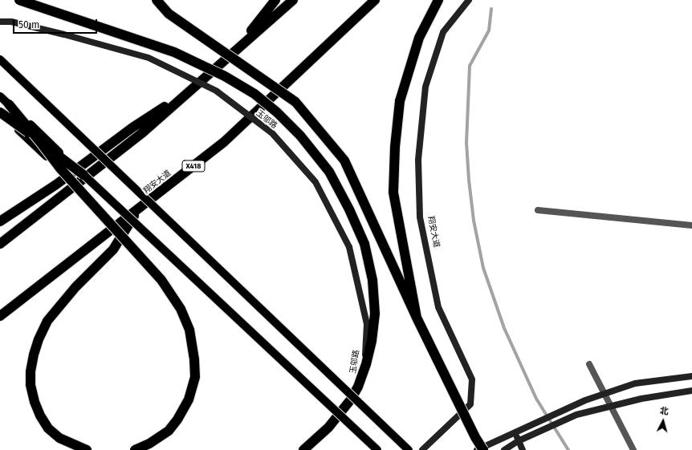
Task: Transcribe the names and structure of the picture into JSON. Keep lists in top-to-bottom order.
{
  "streets": {
    "highway": ["X418", "翔安大道"],
    "main road": ["玉邬路"]
  },
  "scale_bar": "50 m",
  "north": "top"
}
